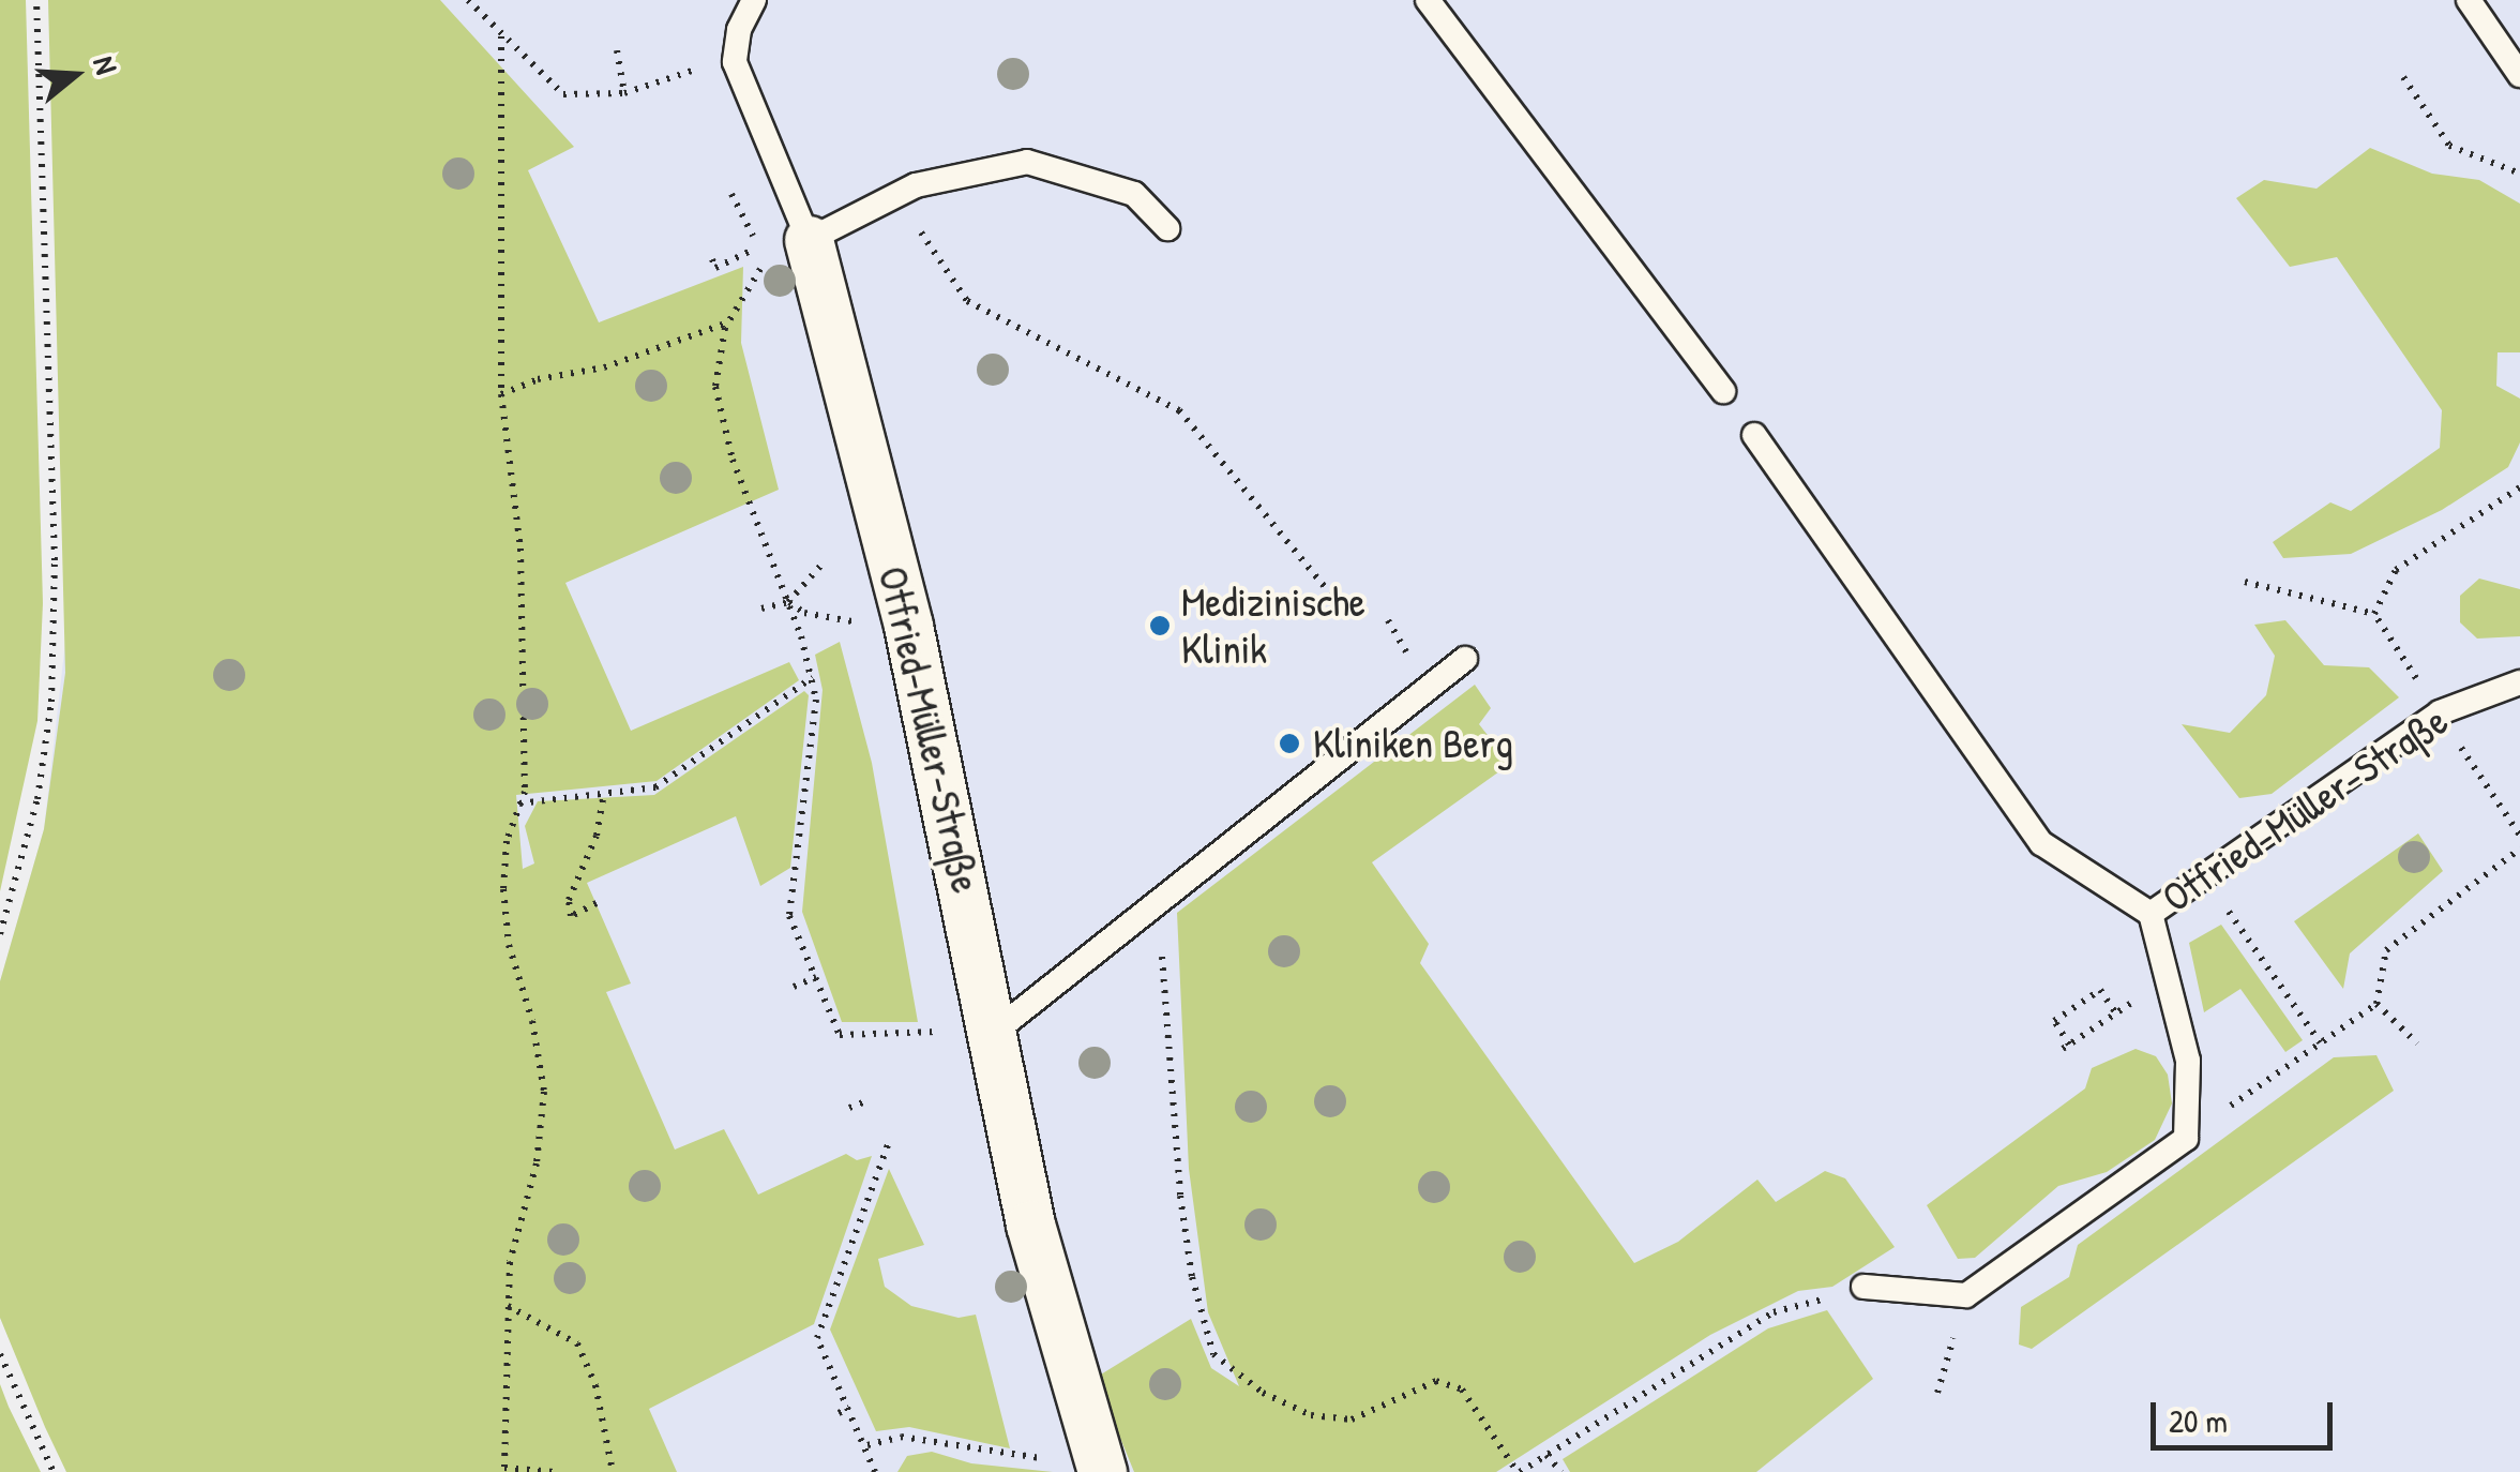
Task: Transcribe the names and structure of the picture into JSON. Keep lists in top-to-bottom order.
{
  "streets": {
    "street": ["Otfried-Müller-Straße"]
  },
  "places": ["Medizinische Klinik", "Kliniken Berg"],
  "scale_bar": "20 m",
  "north": "right"
}
